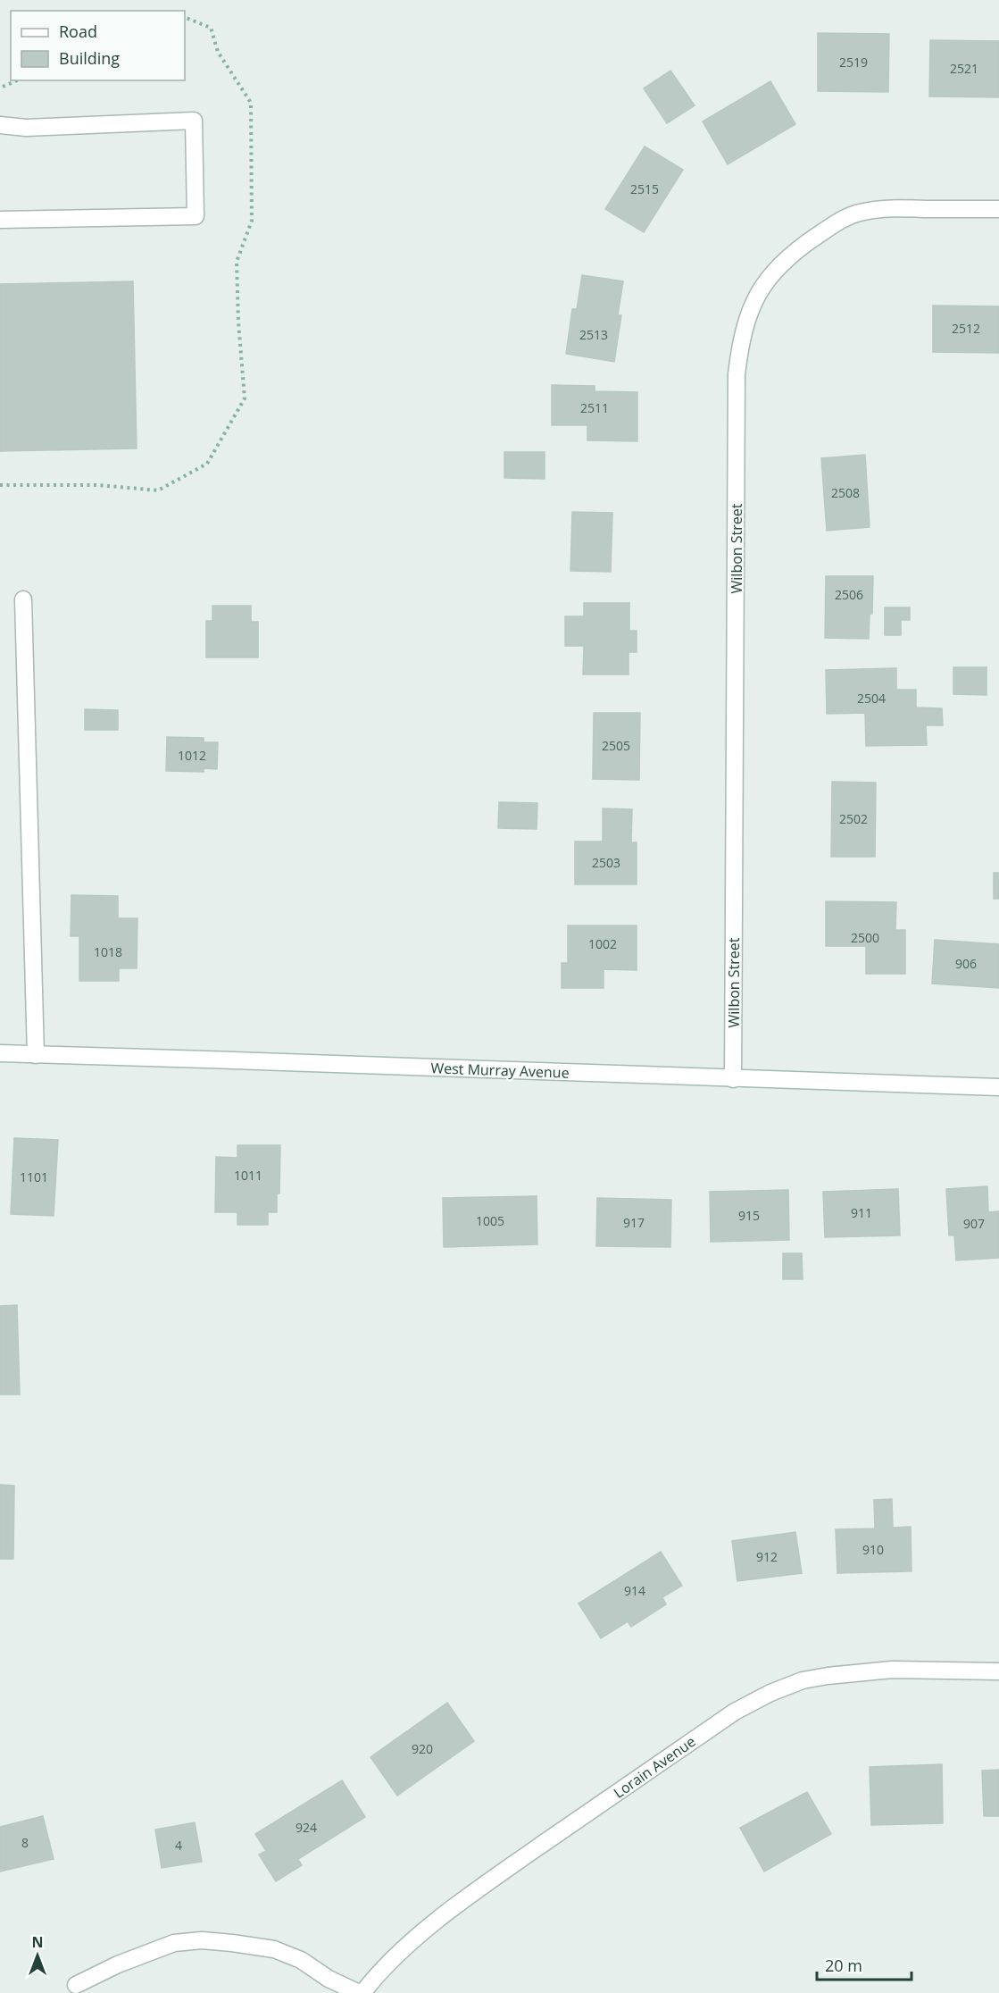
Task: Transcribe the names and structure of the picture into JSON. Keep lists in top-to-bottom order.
{
  "streets": {
    "street": ["Wilbon Street", "West Murray Avenue", "Lorain Avenue"]
  },
  "crossings": [
    ["Wilbon Street", "West Murray Avenue"]
  ],
  "house_numbers": [
    "2519",
    "2521",
    "2515",
    "2512",
    "2513",
    "2511",
    "2508",
    "2506",
    "2504",
    "2505",
    "1012",
    "2502",
    "2503",
    "2500",
    "1002",
    "1018",
    "906",
    "1011",
    "1101",
    "911",
    "915",
    "1005",
    "917",
    "907",
    "910",
    "912",
    "914",
    "920",
    "924",
    "8",
    "4"
  ],
  "legend": ["Road", "Building"],
  "scale_bar": "20 m",
  "north": "top"
}
